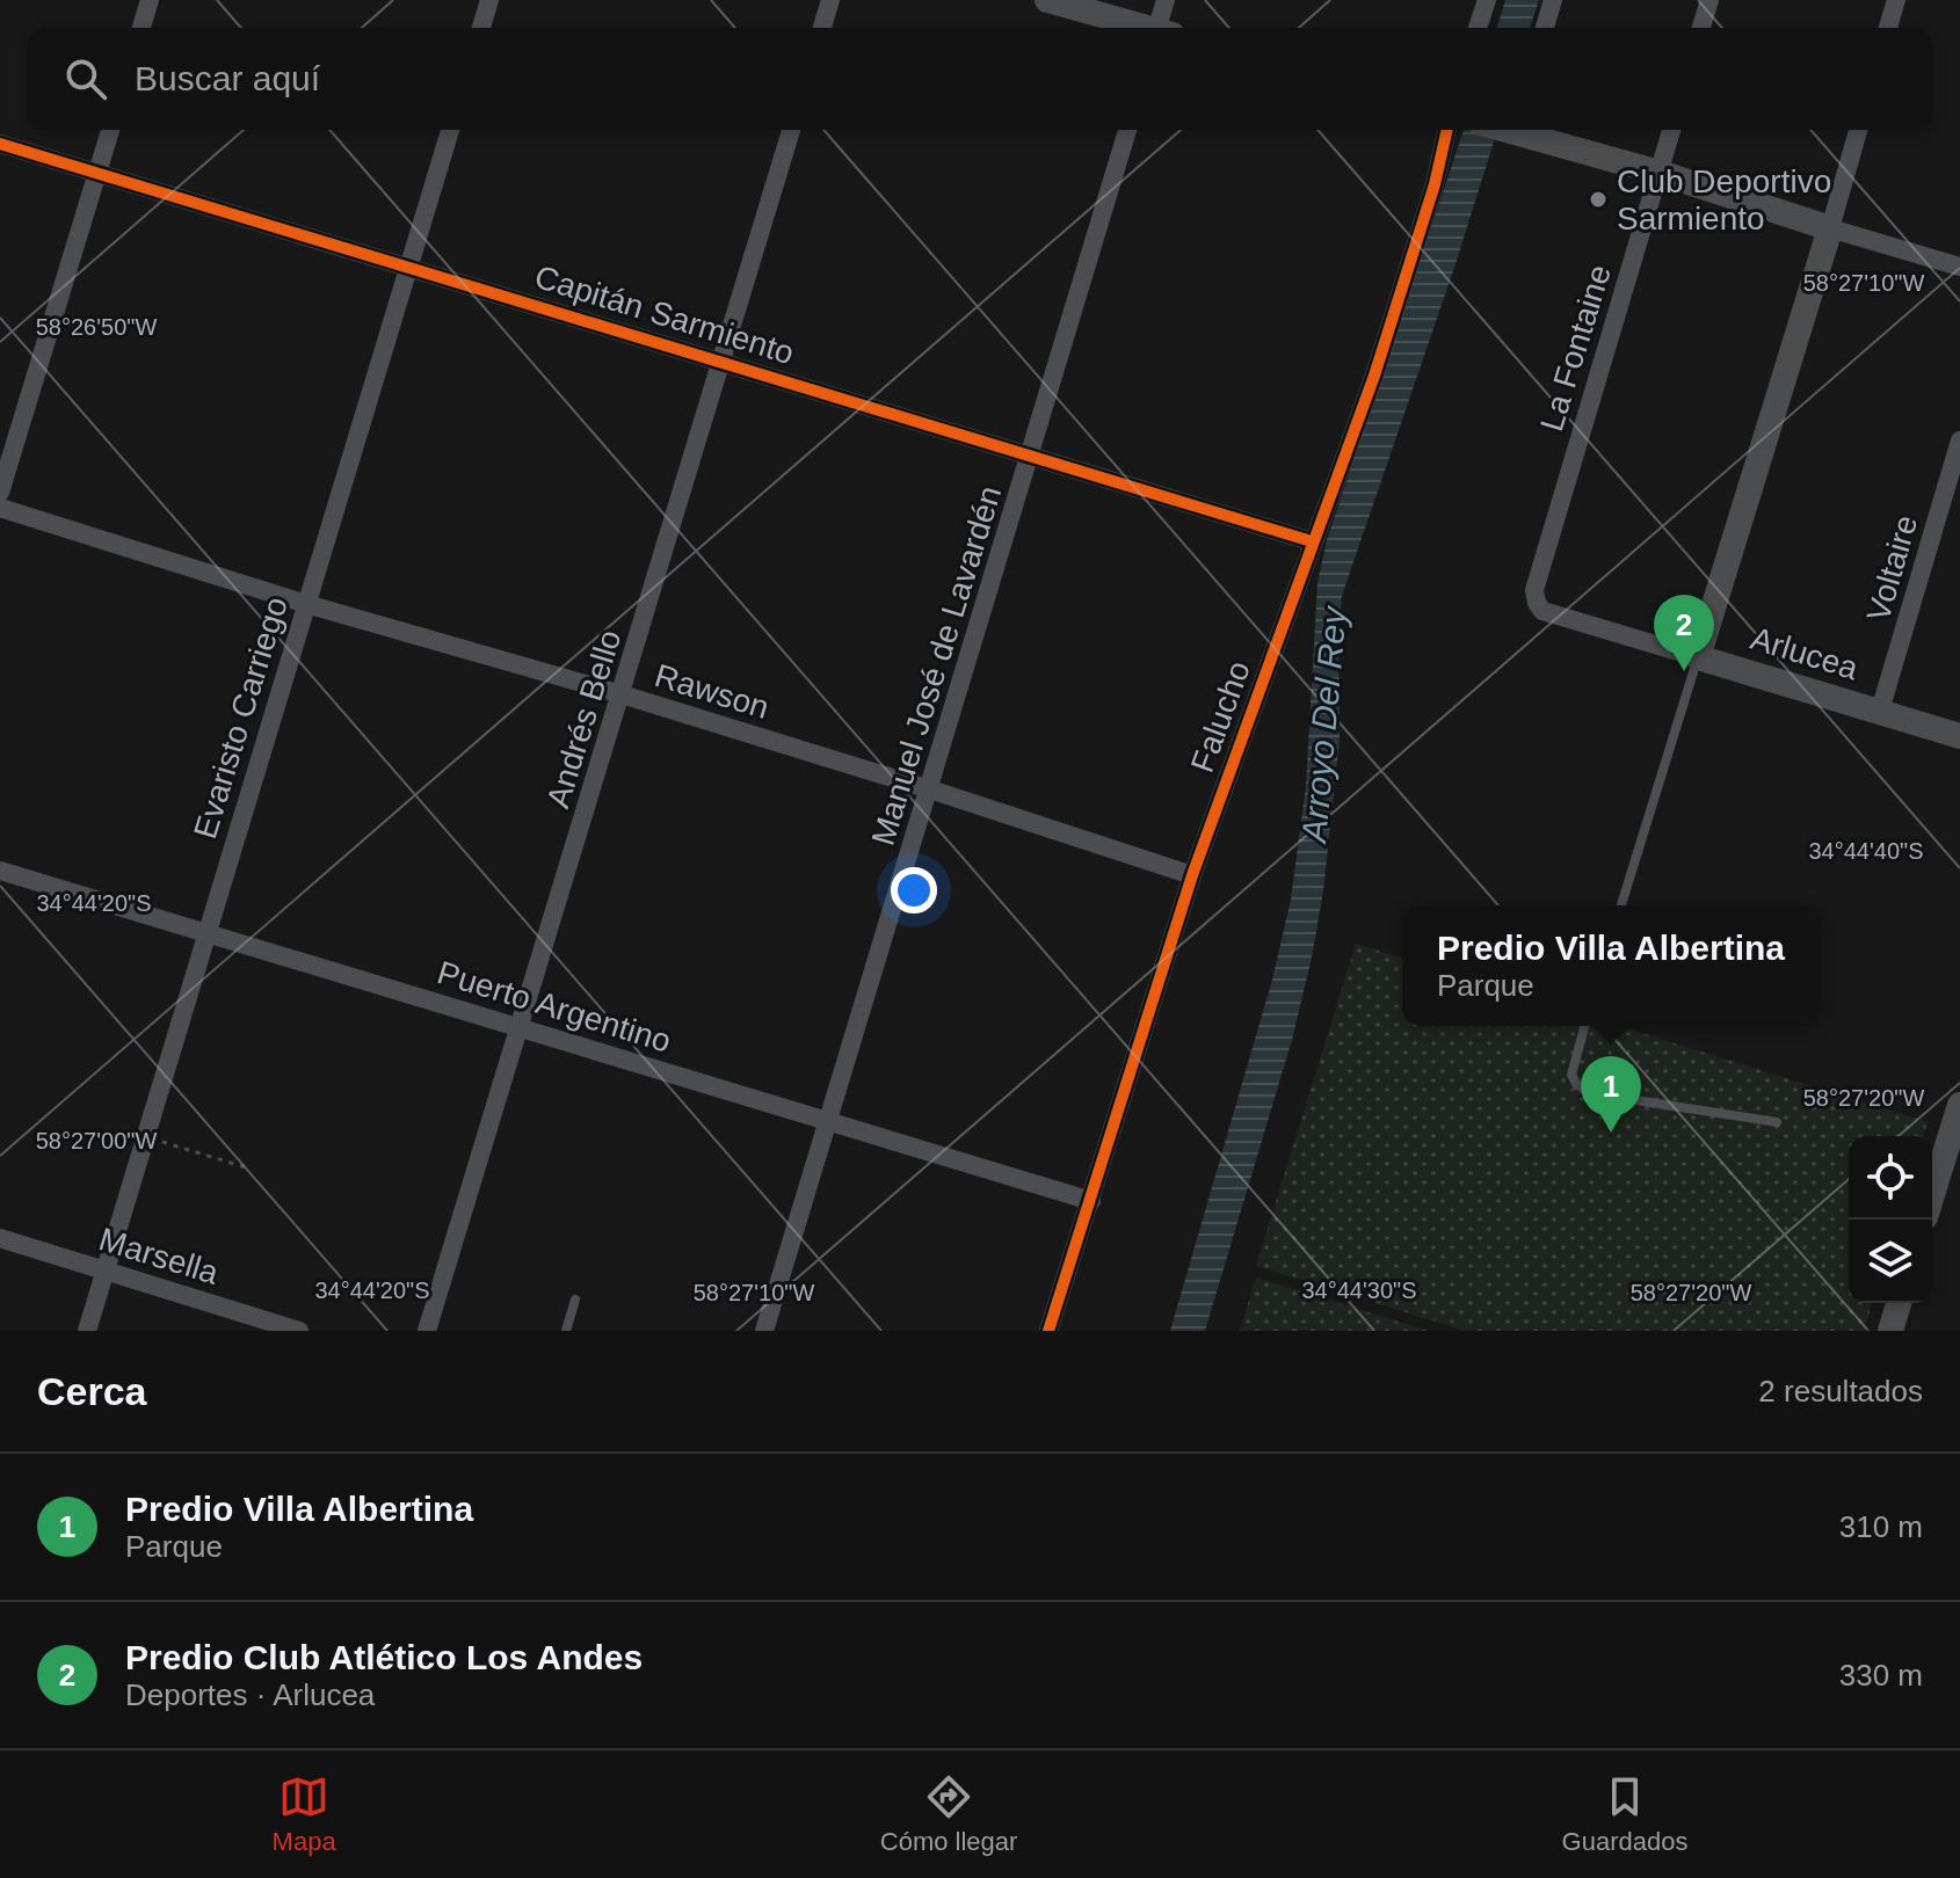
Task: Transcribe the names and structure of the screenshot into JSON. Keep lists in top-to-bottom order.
{
  "streets": {
    "main road": ["Arlucea"],
    "street": [
      "Capitán Sarmiento",
      "La Fontaine",
      "Voltaire",
      "Manuel José de Lavardén",
      "Rawson",
      "Falucho",
      "Evaristo Carriego",
      "Andrés Bello",
      "Puerto Argentino",
      "Marsella"
    ]
  },
  "crossings": [
    ["Capitán Sarmiento", "Manuel José de Lavardén"],
    ["Capitán Sarmiento", "Falucho"],
    ["Capitán Sarmiento", "Evaristo Carriego"],
    ["Capitán Sarmiento", "Andrés Bello"],
    ["La Fontaine", "Arlucea"],
    ["Voltaire", "Arlucea"],
    ["Manuel José de Lavardén", "Rawson"],
    ["Manuel José de Lavardén", "Puerto Argentino"],
    ["Rawson", "Falucho"],
    ["Rawson", "Evaristo Carriego"],
    ["Rawson", "Andrés Bello"],
    ["Falucho", "Puerto Argentino"],
    ["Evaristo Carriego", "Puerto Argentino"],
    ["Evaristo Carriego", "Marsella"],
    ["Andrés Bello", "Puerto Argentino"]
  ],
  "water": ["Arroyo Del Rey"],
  "places": ["Club Deportivo Sarmiento"],
  "page": {
    "search": "Buscar aquí",
    "pins": ["2", "1"],
    "popup": ["Predio Villa Albertina", "Parque"],
    "heading": ["Cerca", "2 resultados"],
    "list": [
      {
        "mark": "1",
        "name": "Predio Villa Albertina",
        "note": "Parque",
        "value": "310 m"
      },
      {
        "mark": "2",
        "name": "Predio Club Atlético Los Andes",
        "note": "Deportes · Arlucea",
        "value": "330 m"
      }
    ],
    "nav": ["Mapa", "Cómo llegar", "Guardados"]
  },
  "coordinates": [
    "58°27'10\"W",
    "58°26'50\"W",
    "34°44'40\"S",
    "34°44'20\"S",
    "58°27'20\"W",
    "58°27'00\"W",
    "34°44'30\"S"
  ]
}
